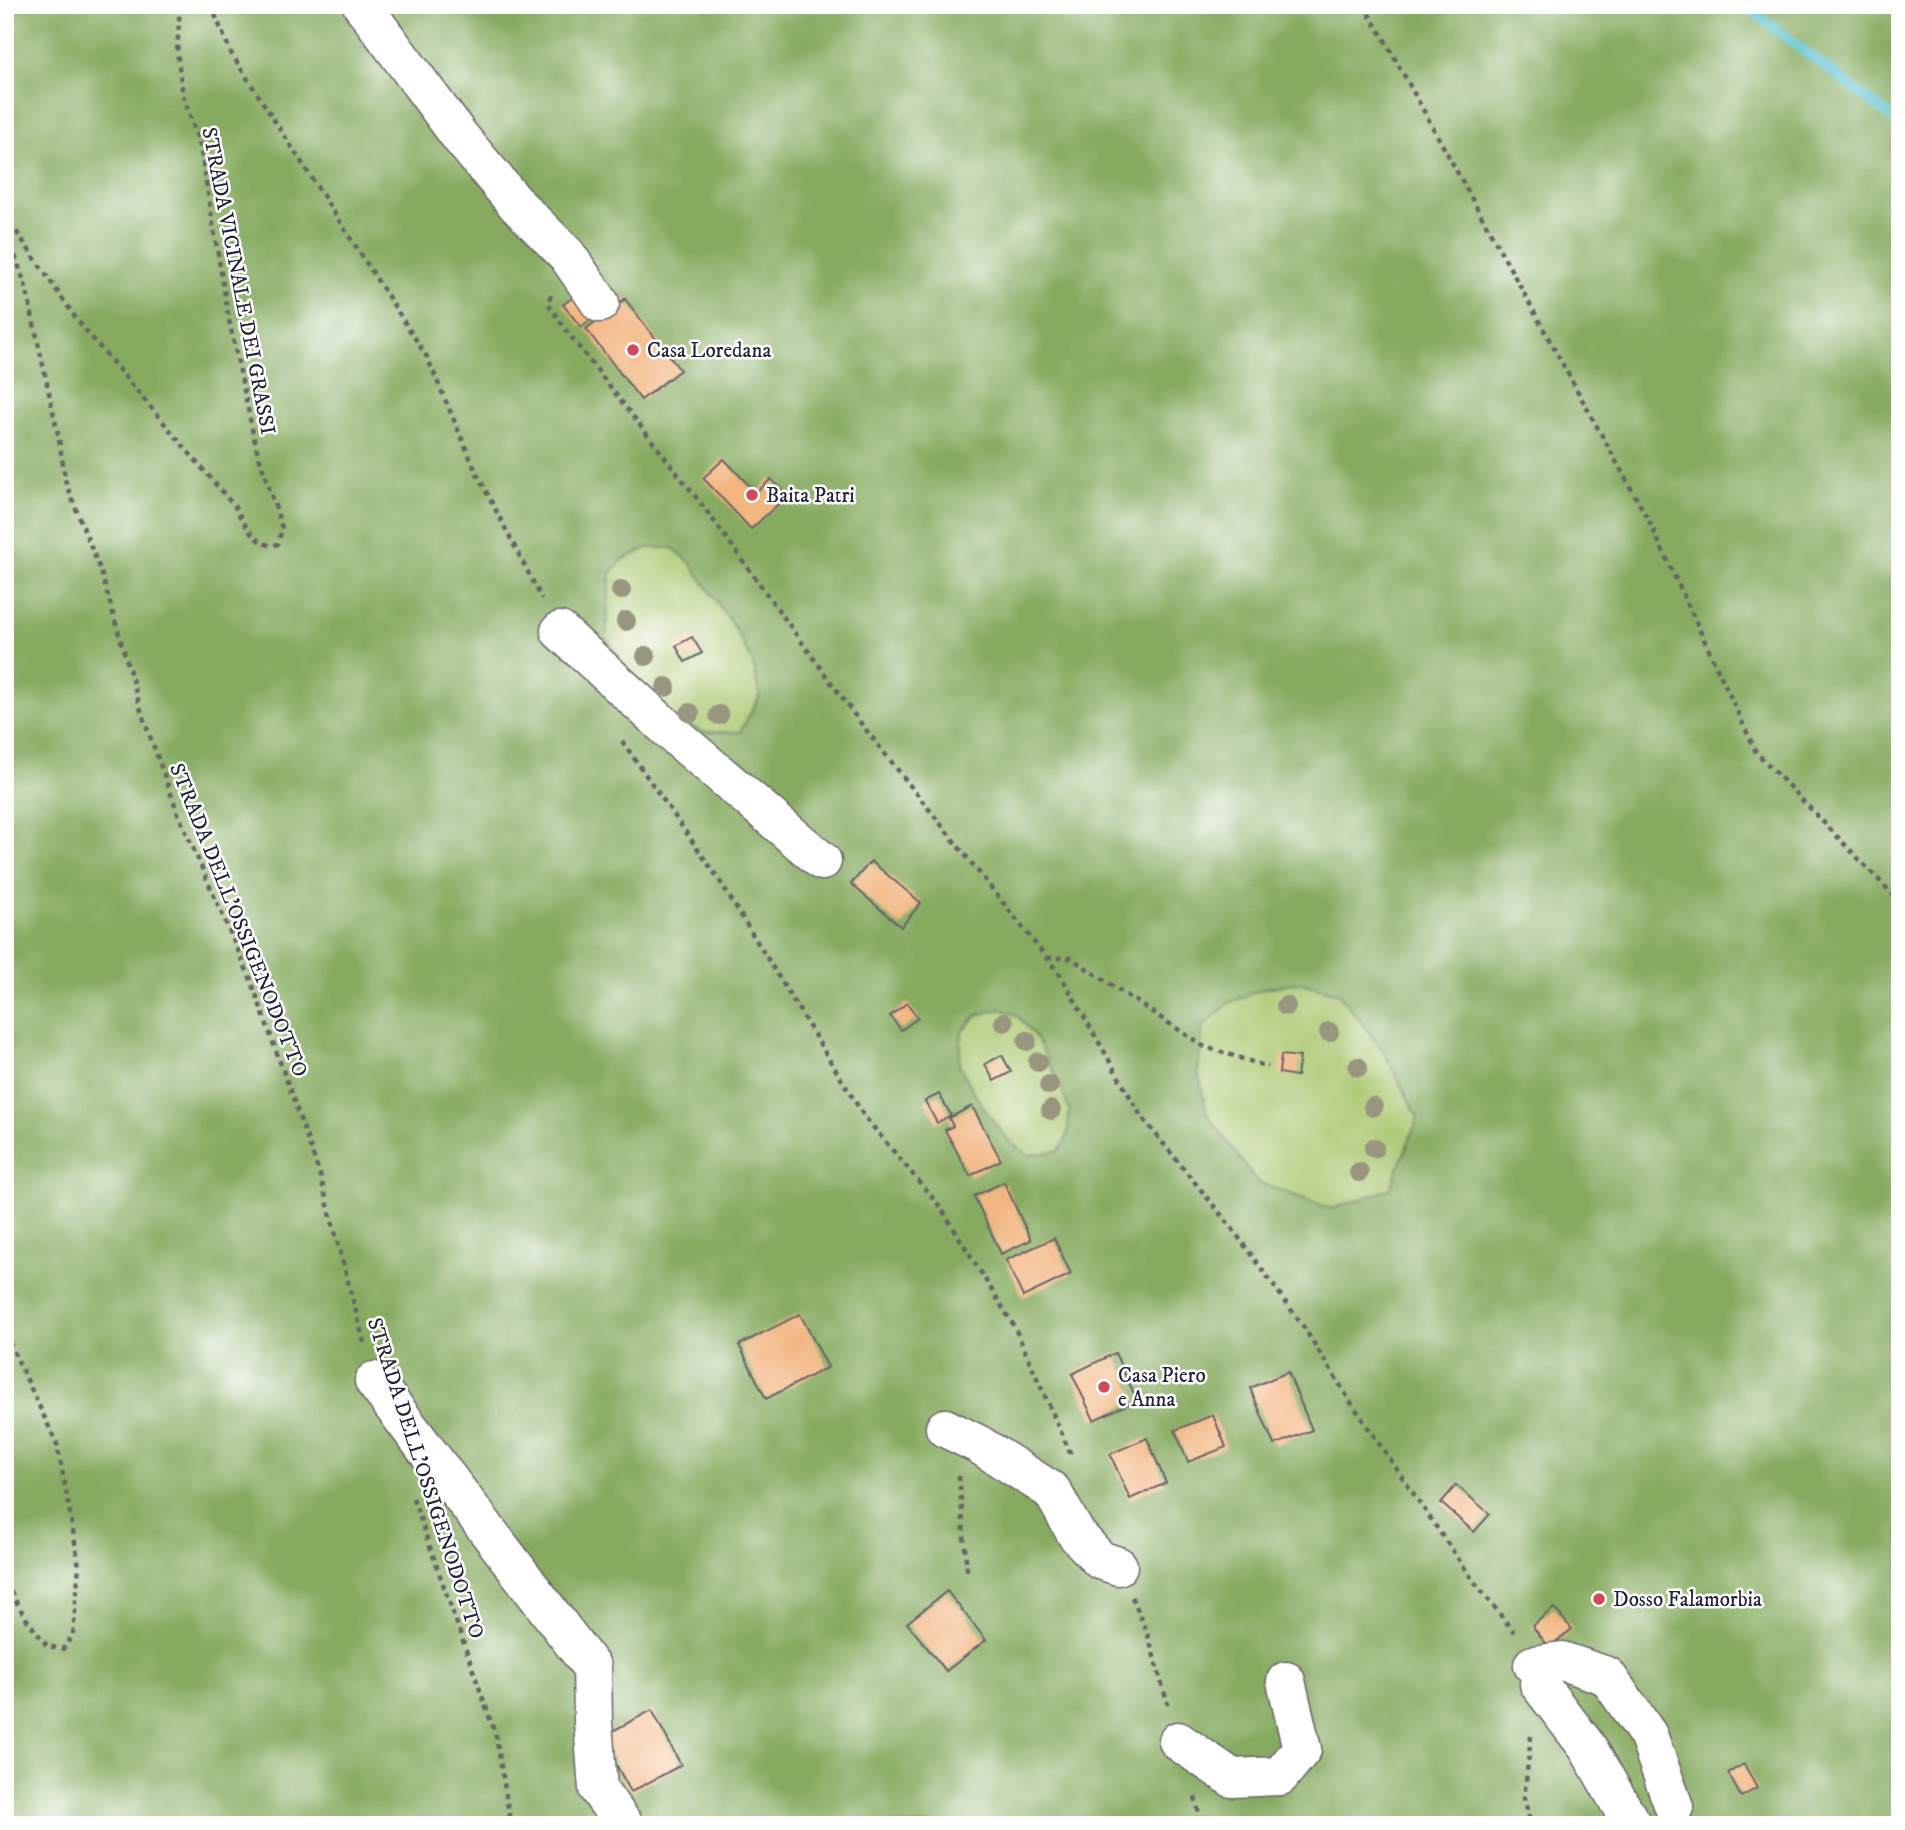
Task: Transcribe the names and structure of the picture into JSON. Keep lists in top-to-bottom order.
{
  "streets": {
    "path": ["STRADA VICINALE DEI GRASSI", "STRADA DELL'OSSIGENODOTTO"]
  },
  "places": [
    "Casa Loredana",
    "Baita Patri",
    "Casa Piero e Anna",
    "Dosso Falamorbia"
  ]
}
